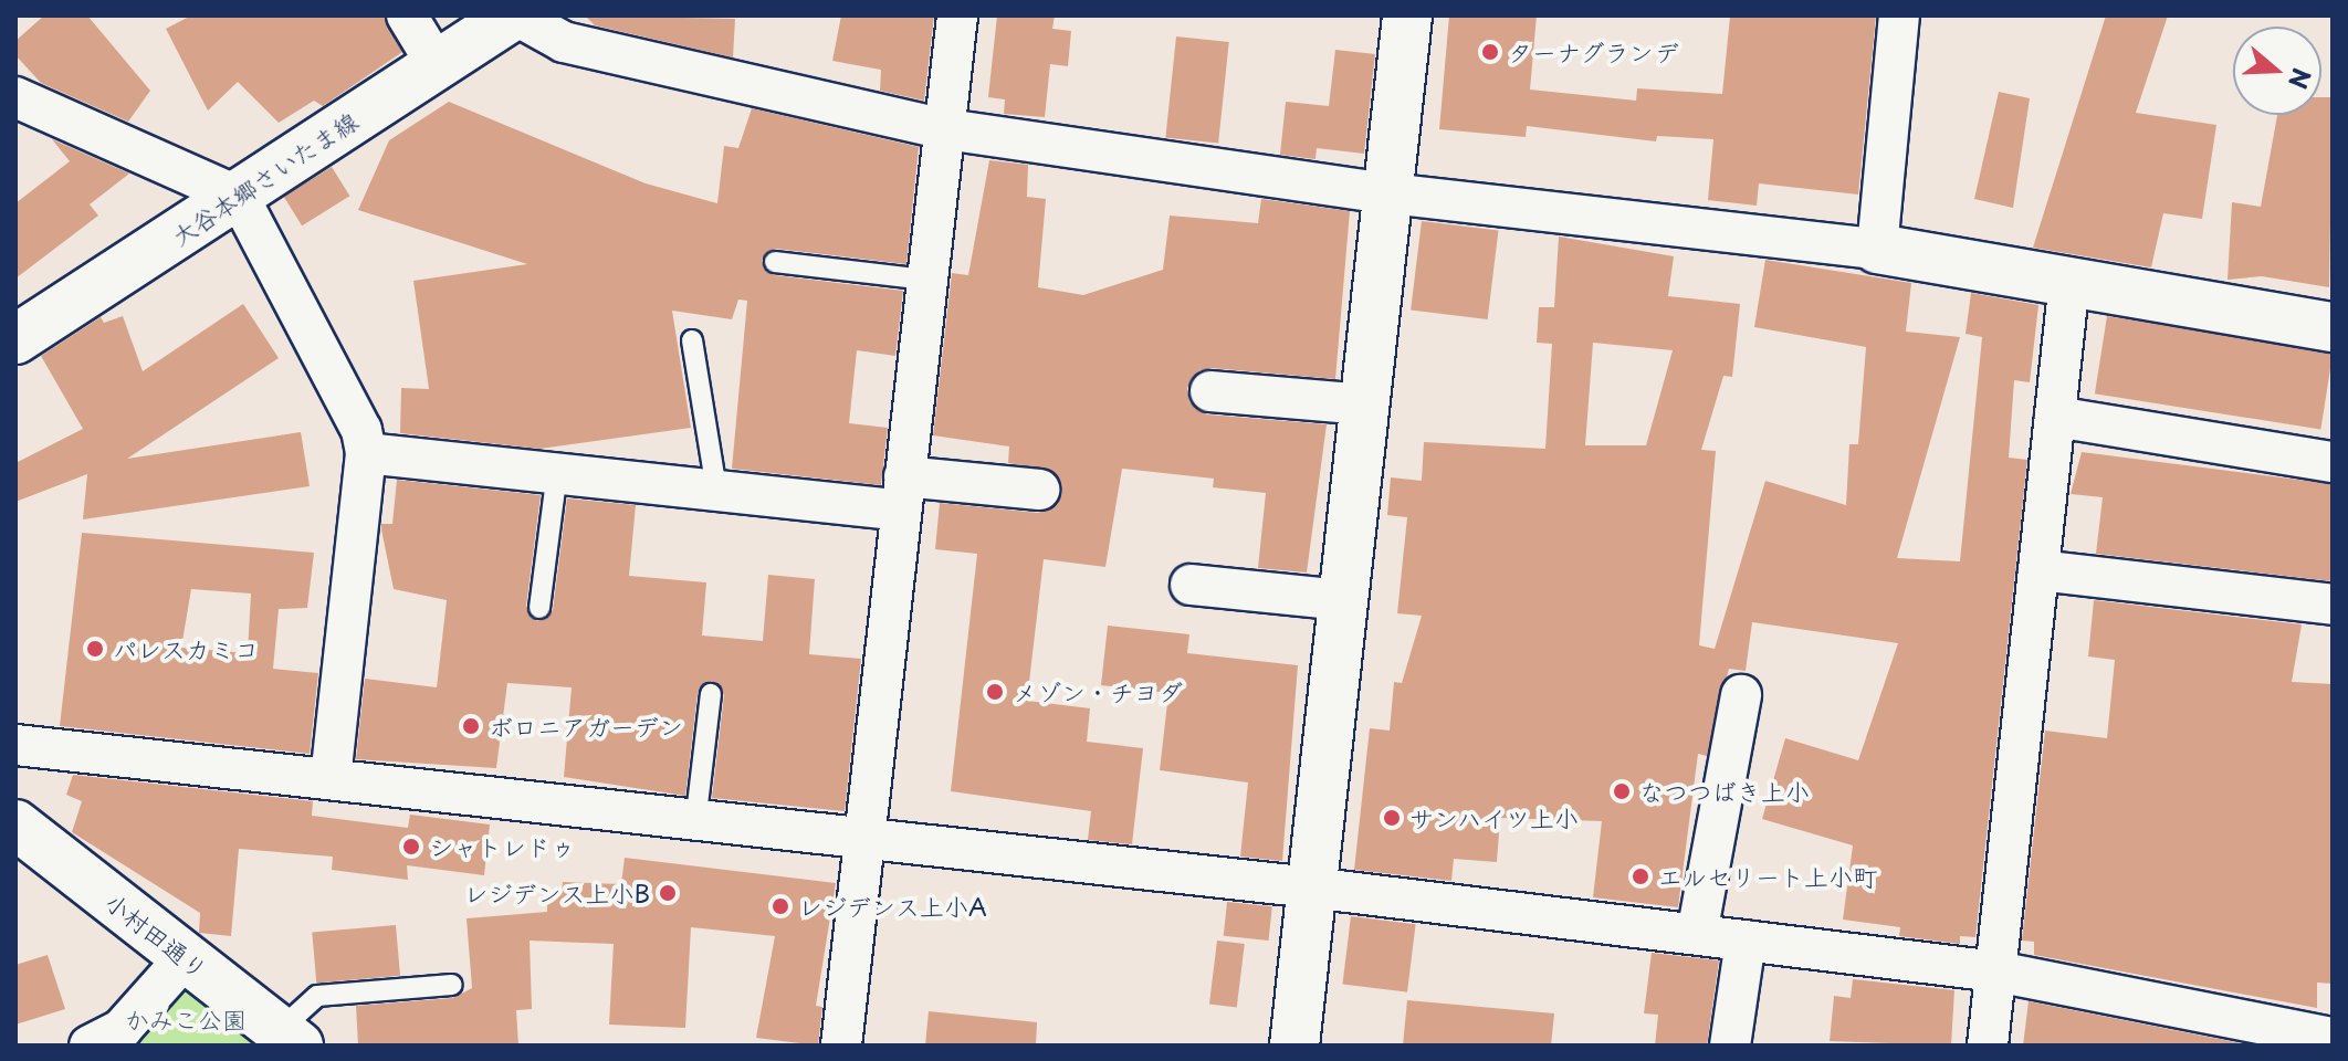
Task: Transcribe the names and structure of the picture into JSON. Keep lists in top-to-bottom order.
{
  "streets": {
    "street": ["大谷本郷さいたま線", "小村田通り"]
  },
  "parks": ["かみこ公園"],
  "places": [
    "ターナグランデ",
    "パレスカミコ",
    "メゾン・チヨダ",
    "ボロニアガーデン",
    "なつつばき上小",
    "サンハイツ上小",
    "シャトレドゥ",
    "エルセリート上小町",
    "レジデンス上小B",
    "レジデンス上小A"
  ],
  "north": "right"
}
